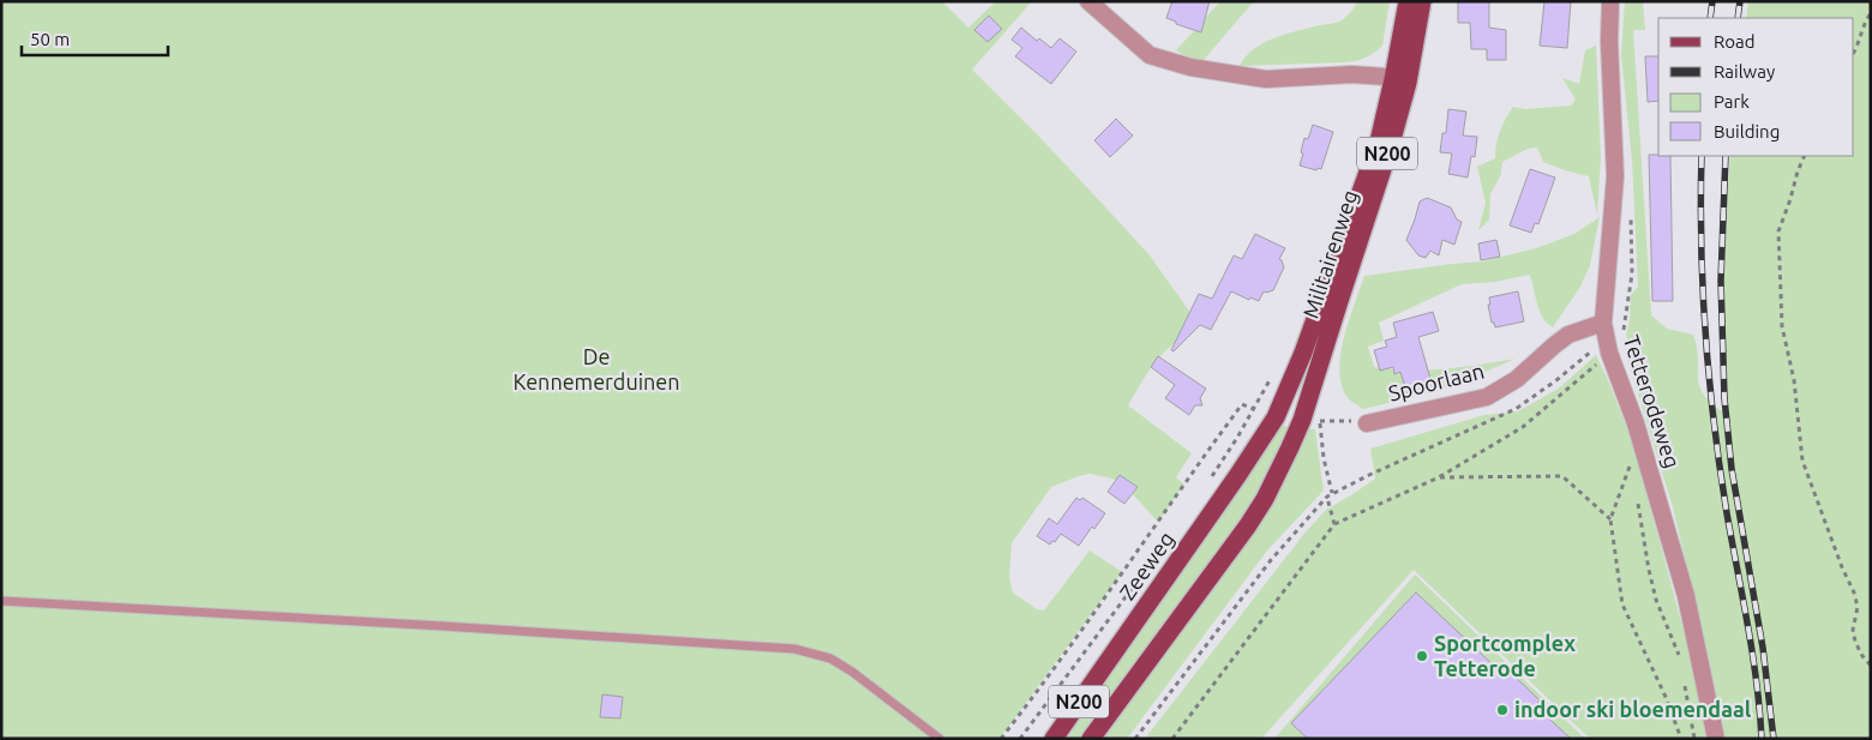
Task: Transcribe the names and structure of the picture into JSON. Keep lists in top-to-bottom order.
{
  "streets": {
    "main road": ["N200", "Militairenweg", "Zeeweg"],
    "street": ["Spoorlaan", "Tetterodeweg"]
  },
  "crossings": [
    ["Militairenweg", "Zeeweg"],
    ["Spoorlaan", "Tetterodeweg"]
  ],
  "parks": ["De Kennemerduinen"],
  "places": ["Sportcomplex Tetterode", "indoor ski bloemendaal"],
  "legend": [
    "Road",
    "Railway",
    "Park",
    "Building"
  ],
  "scale_bar": "50 m"
}
